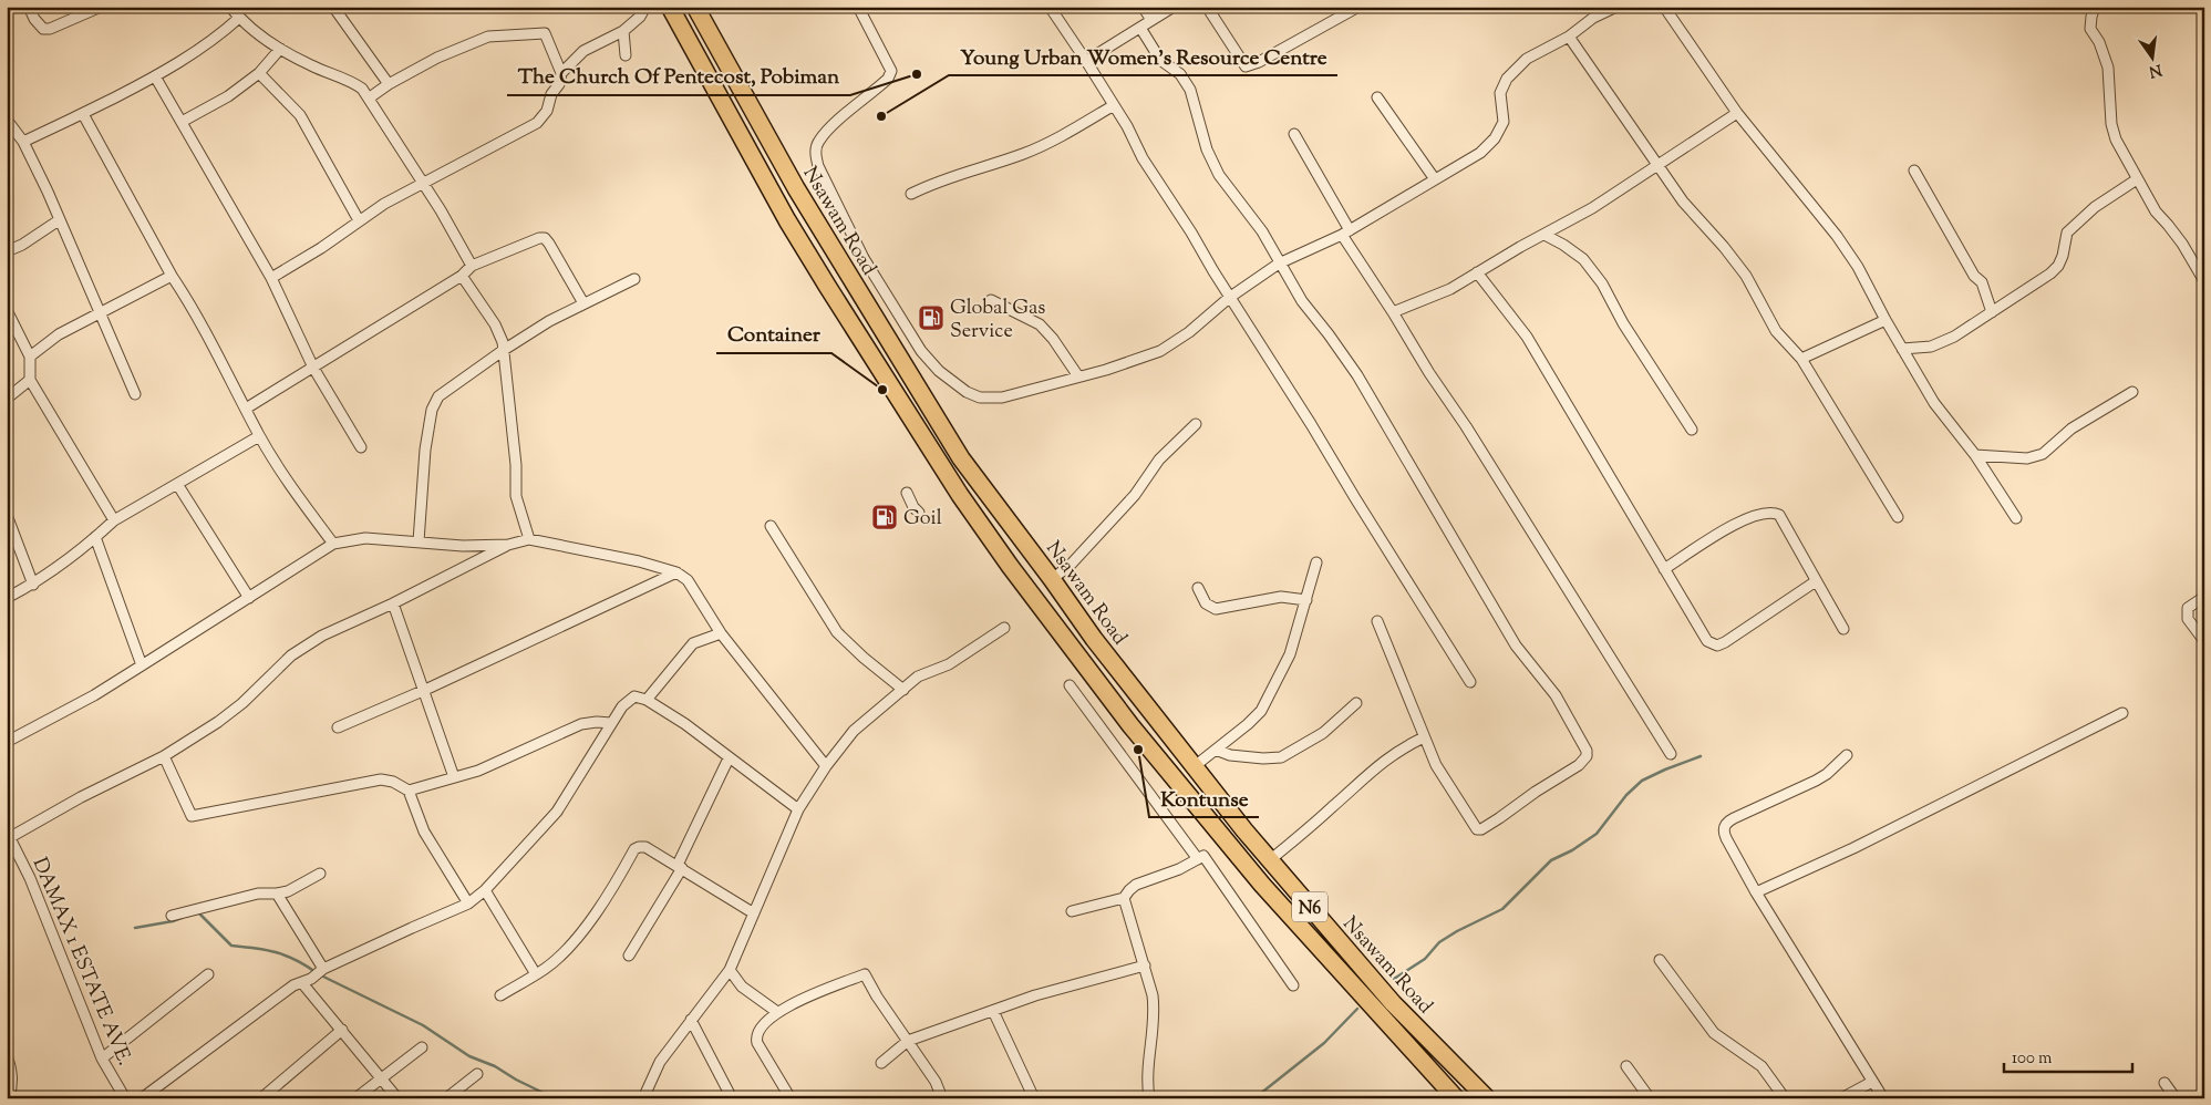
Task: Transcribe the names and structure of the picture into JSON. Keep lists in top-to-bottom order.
{
  "streets": {
    "highway": ["Nsawam Road", "N6"],
    "street": ["DAMAX 1 ESTATE AVE."]
  },
  "places": {
    "other": [
      "The Church Of Pentecost, Pobiman",
      "Young Urban Women's Resource Centre",
      "Container",
      "Kontunse"
    ],
    "fuel station": ["Global Gas Service", "Goil"]
  },
  "scale_bar": "100 m",
  "north": "bottom"
}
